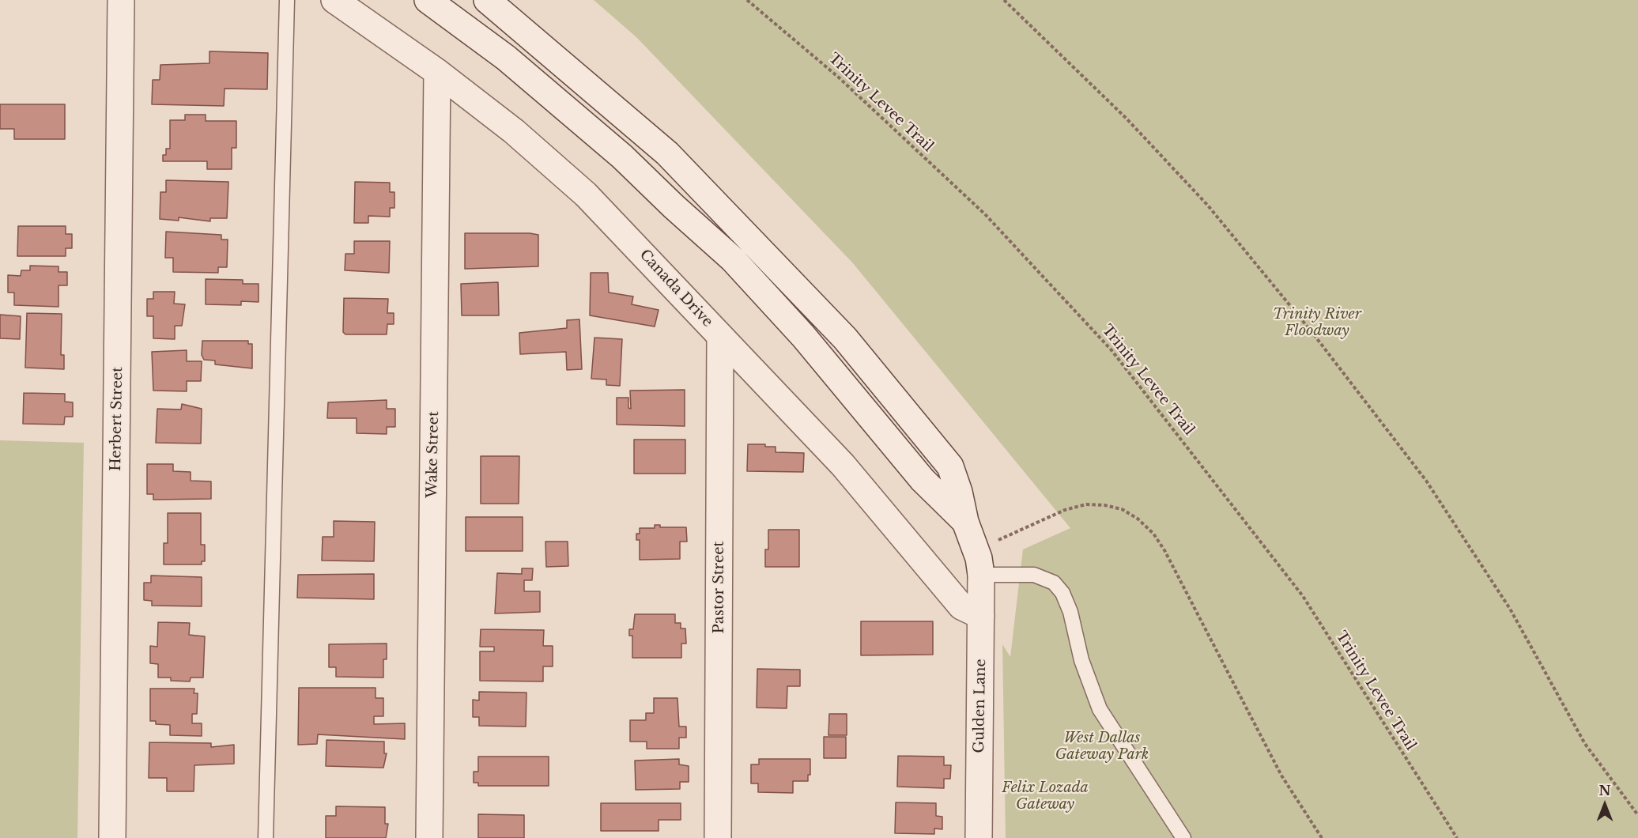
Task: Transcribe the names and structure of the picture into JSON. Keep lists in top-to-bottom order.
{
  "streets": {
    "street": [
      "Canada Drive",
      "Herbert Street",
      "Wake Street",
      "Pastor Street",
      "Gulden Lane"
    ],
    "path": ["Trinity Levee Trail"]
  },
  "crossings": [
    ["Canada Drive", "Wake Street"],
    ["Canada Drive", "Pastor Street"],
    ["Canada Drive", "Gulden Lane"]
  ],
  "parks": ["Trinity River Floodway", "West Dallas Gateway Park", "Felix Lozada Gateway"],
  "north": "top"
}
